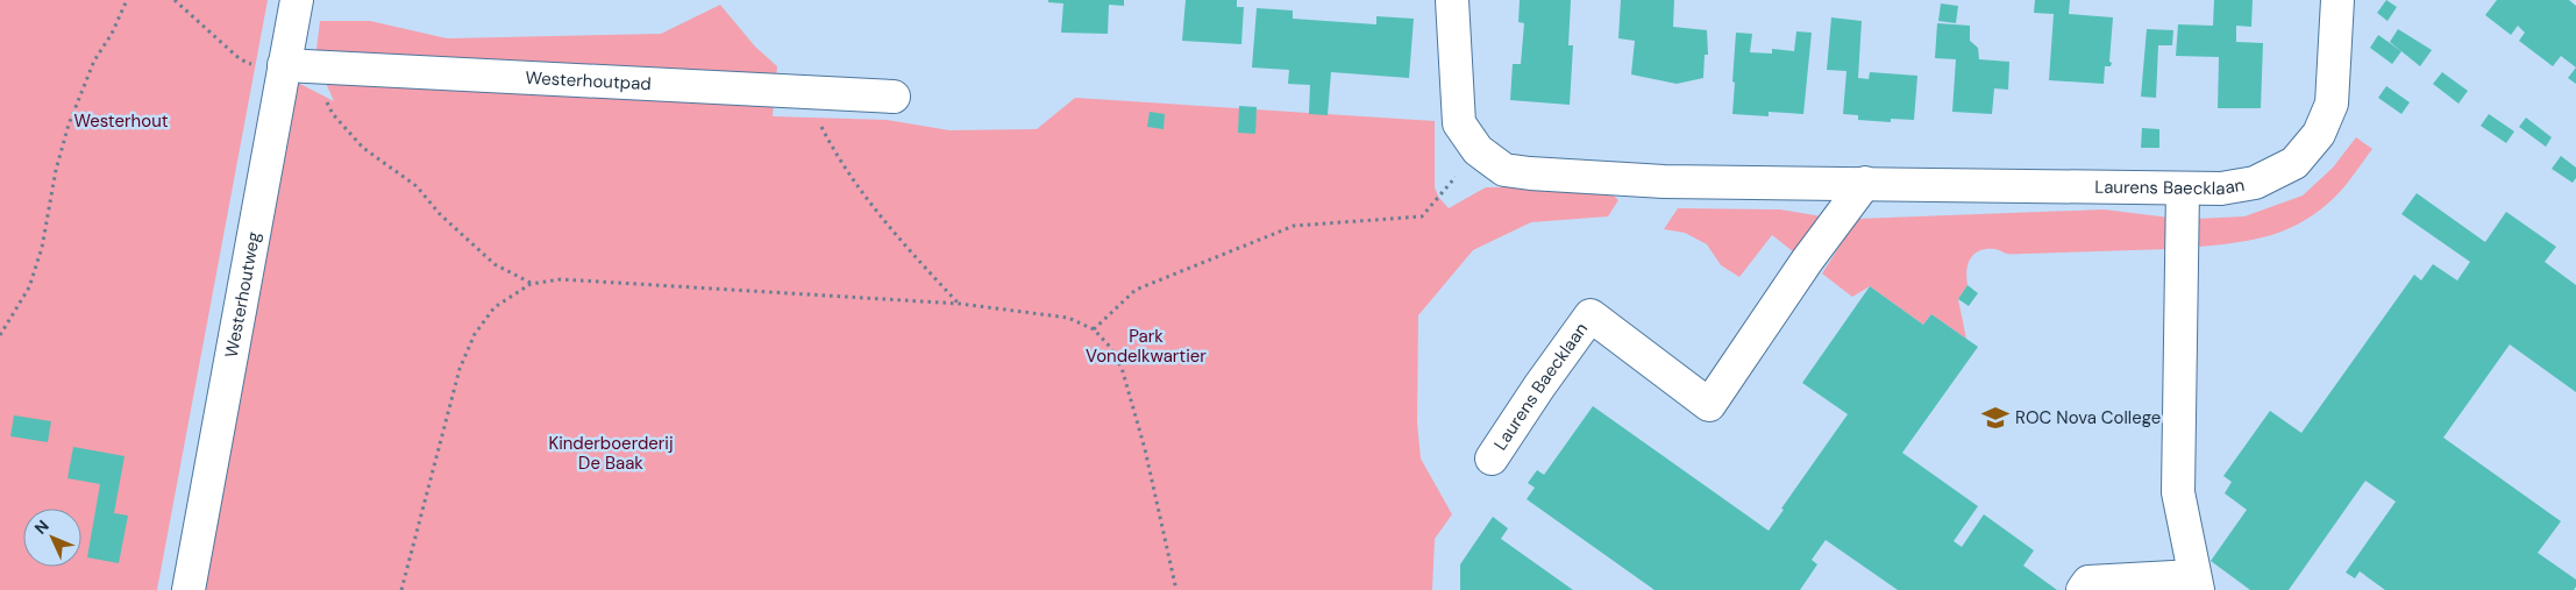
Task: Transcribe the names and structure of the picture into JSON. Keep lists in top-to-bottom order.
{
  "streets": {
    "street": ["Westerhoutpad", "Laurens Baecklaan", "Westerhoutweg"]
  },
  "crossings": [
    ["Westerhoutpad", "Westerhoutweg"]
  ],
  "parks": ["Westerhout", "Park Vondelkwartier", "Kinderboerderij De Baak"],
  "places": {
    "school or university": ["ROC Nova College"]
  },
  "north": "top left"
}
